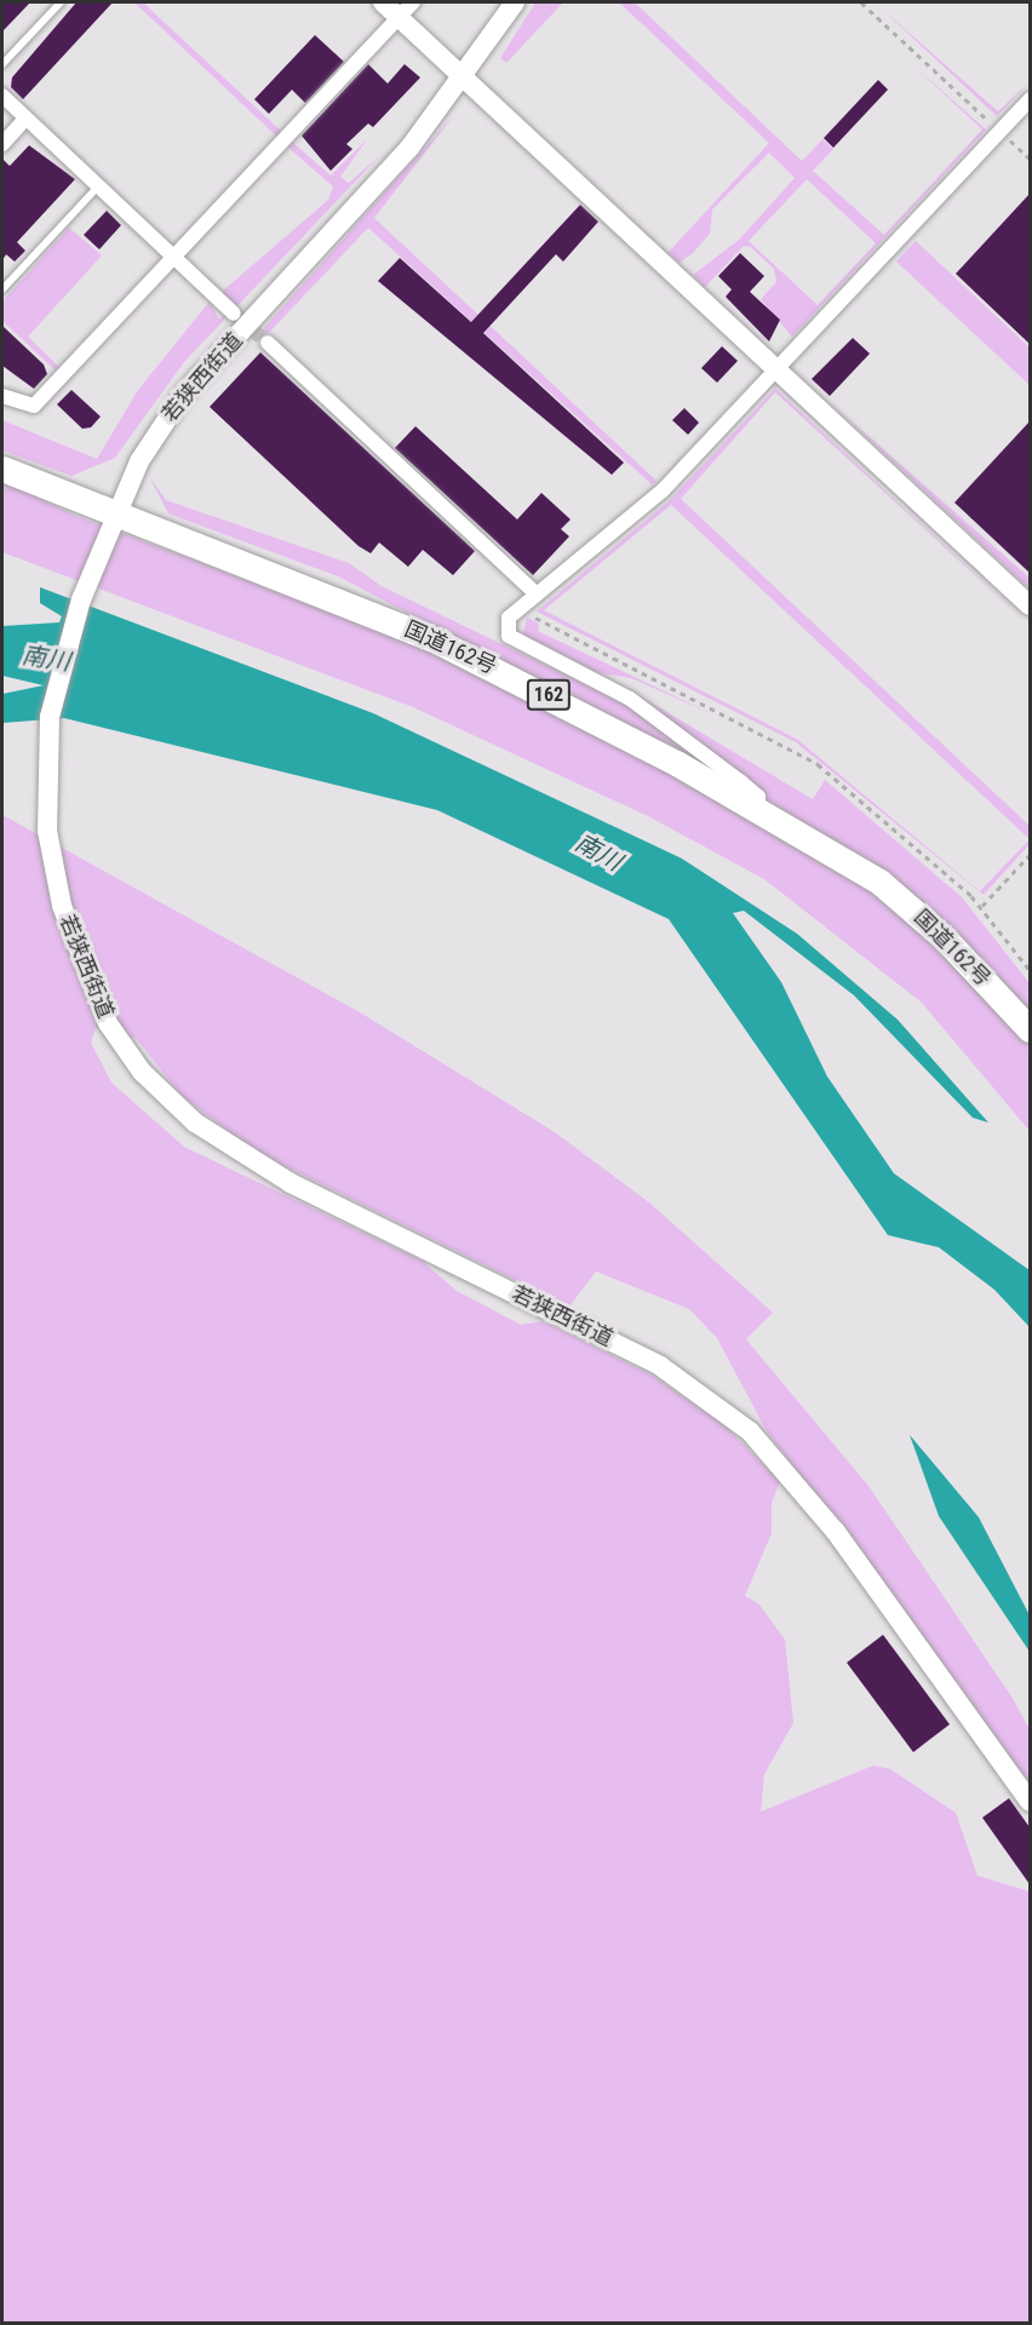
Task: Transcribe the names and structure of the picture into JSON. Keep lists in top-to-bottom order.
{
  "streets": {
    "highway": ["国道162号", "162"],
    "street": ["若狭西街道"]
  },
  "crossings": [
    ["若狭西街道", "国道162号"]
  ],
  "water": ["南川"]
}
